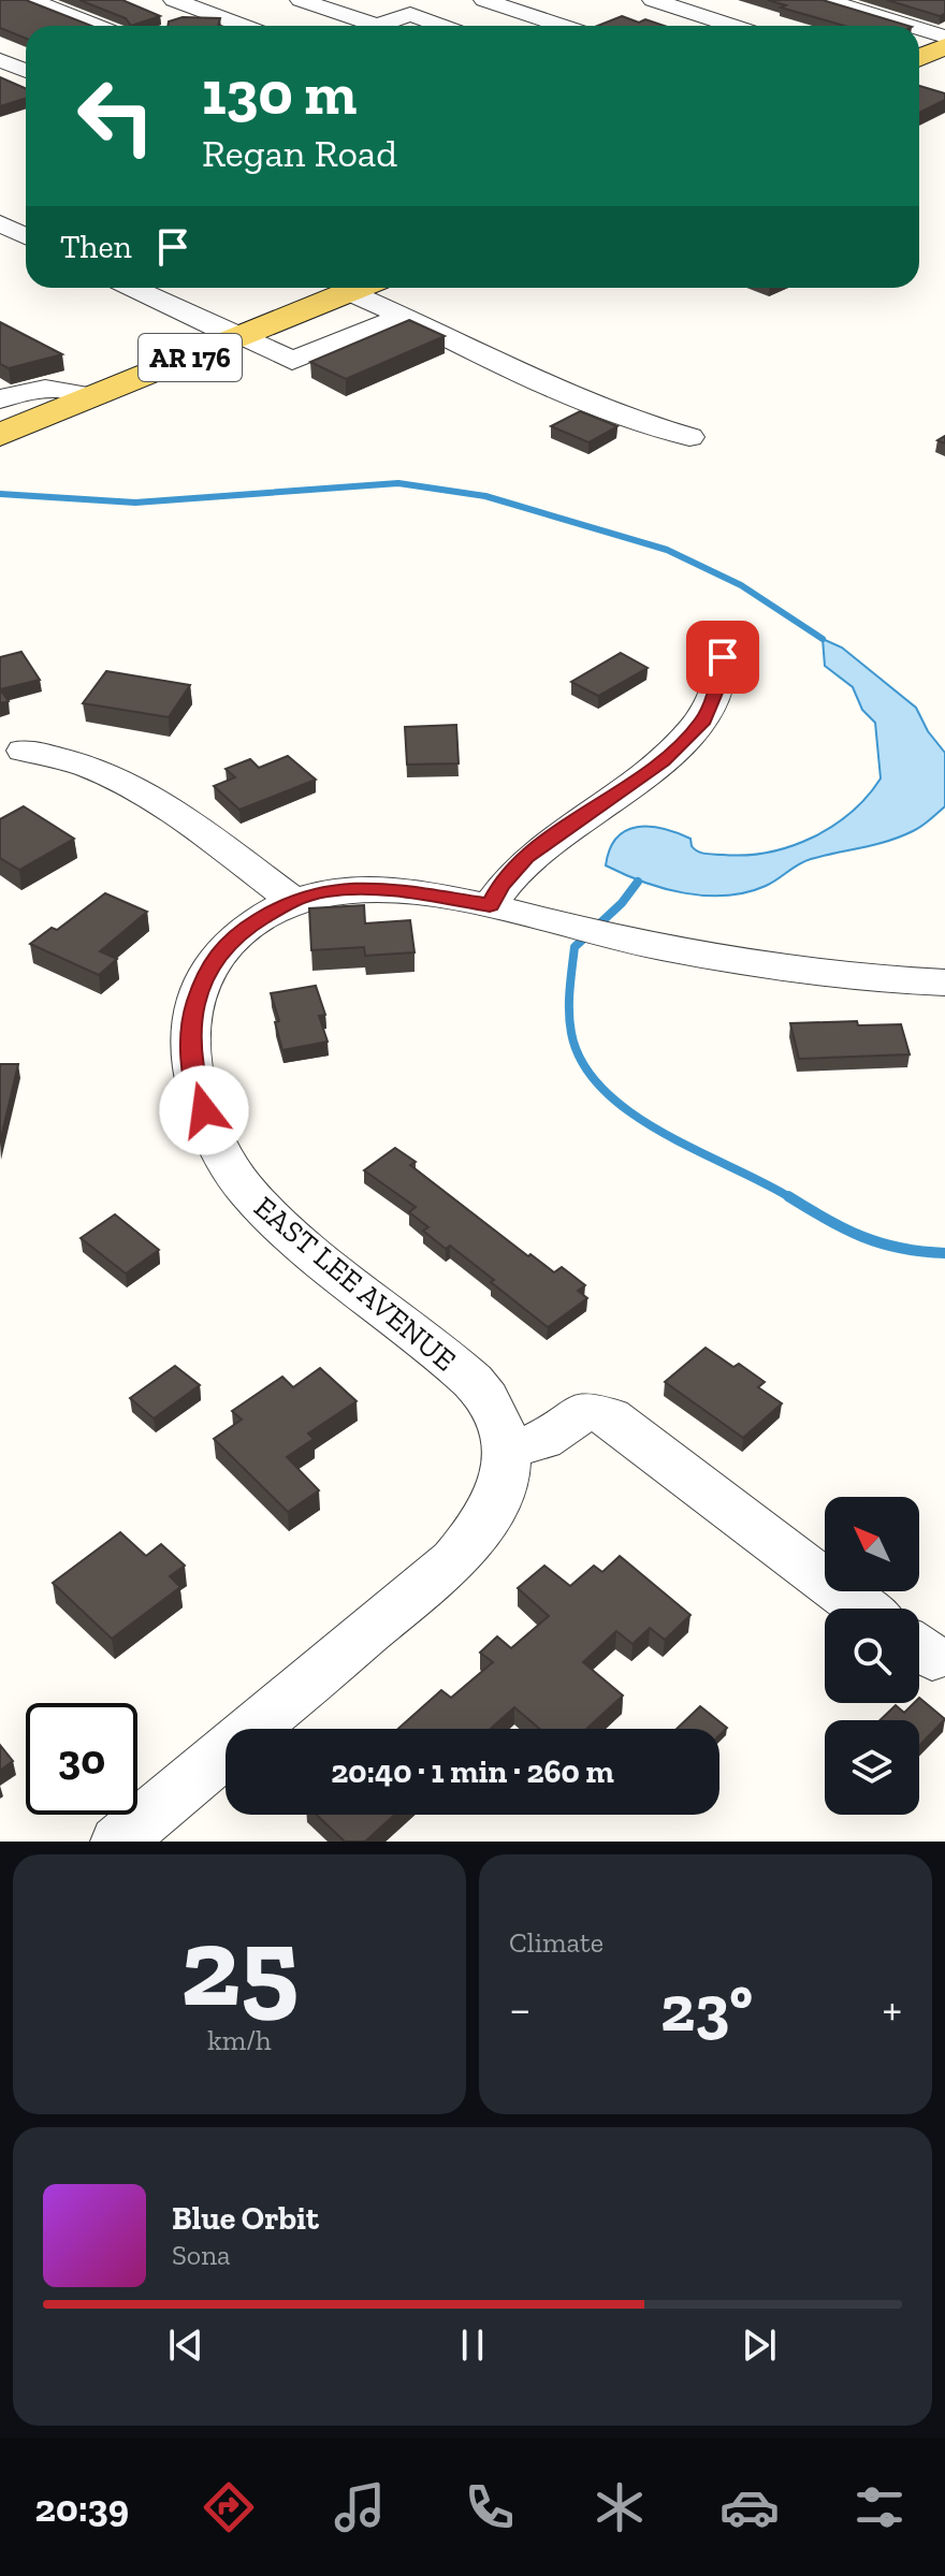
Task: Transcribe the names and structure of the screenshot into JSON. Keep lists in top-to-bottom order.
{
  "streets": {
    "main road": ["AR 176"],
    "street": ["EAST LEE AVENUE"]
  },
  "north": "top left",
  "page": {
    "turn": ["130 m", "Regan Road"],
    "then": "Then",
    "limit": "30",
    "trip": "20:40 · 1 min · 260 m",
    "tile": [
      ["25", "km/h"],
      "Climate"
    ],
    "heat": ["−", "23°", "+"],
    "song": ["Blue Orbit", "Sona"],
    "tabs": "20:39"
  }
}
